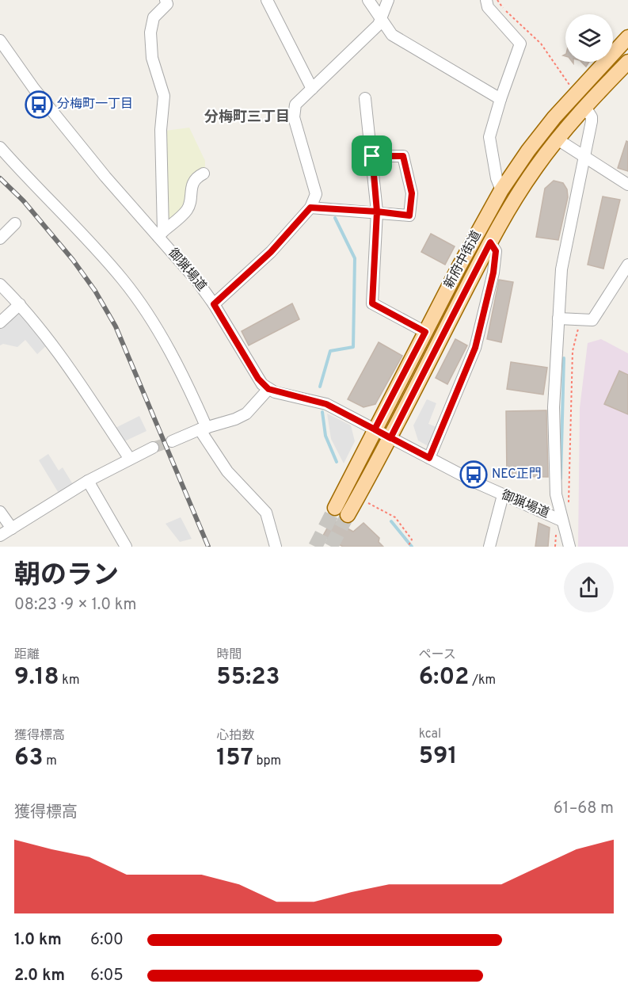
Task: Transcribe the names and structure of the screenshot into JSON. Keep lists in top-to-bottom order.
{
  "streets": {
    "main road": ["新府中街道"],
    "street": ["御猟場道"]
  },
  "crossings": [
    ["新府中街道", "御猟場道"]
  ],
  "districts": ["分梅町三丁目"],
  "places": {
    "bus stop": ["分梅町一丁目", "NEC正門"]
  },
  "page": {
    "heading": ["朝のラン", "08:23 · 9 × 1.0 km"],
    "stats": [
      ["距離", "9.18 km"],
      ["時間", "55:23"],
      ["ペース", "6:02 /km"],
      ["獲得標高", "63 m"],
      ["心拍数", "157 bpm"],
      ["kcal", "591"]
    ],
    "chart": ["獲得標高", "61–68 m"],
    "list": [
      {
        "name": "1.0 km",
        "note": "6:00"
      },
      {
        "name": "2.0 km",
        "note": "6:05"
      }
    ]
  }
}
